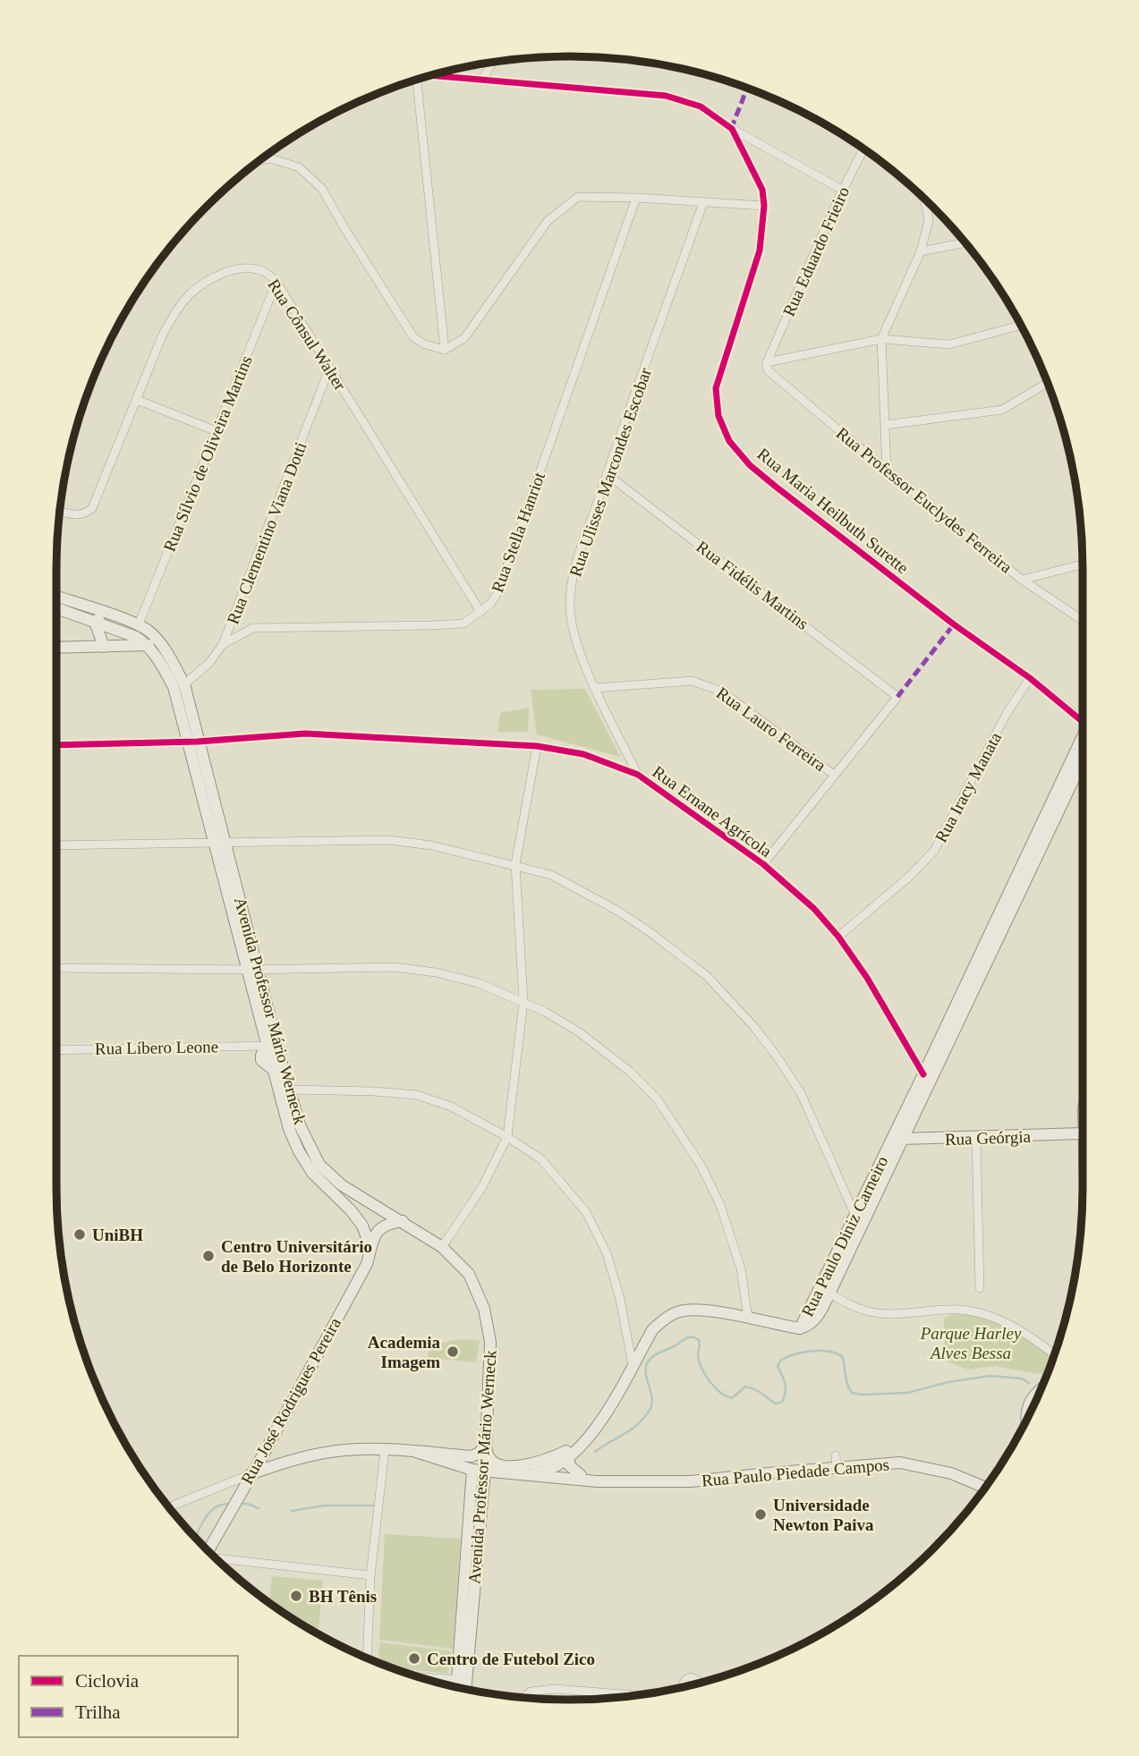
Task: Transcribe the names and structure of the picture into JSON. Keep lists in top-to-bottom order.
{
  "streets": {
    "street": [
      "Rua Eduardo Frieiro",
      "Rua Cônsul Walter",
      "Rua Sílvio de Oliveira Martins",
      "Rua Ulisses Marcondes Escobar",
      "Rua Professor Euclydes Ferreira",
      "Rua Maria Heilbuth Surette",
      "Rua Stella Hanriot",
      "Rua Clementino Viana Dotti",
      "Rua Fidélis Martins",
      "Rua Lauro Ferreira",
      "Rua Iracy Manata",
      "Rua Ernane Agrícola",
      "Avenida Professor Mário Werneck",
      "Rua Líbero Leone",
      "Rua Geórgia",
      "Rua Paulo Diniz Carneiro",
      "Rua José Rodrigues Pereira",
      "Rua Paulo Piedade Campos"
    ]
  },
  "crossings": [
    ["Rua Eduardo Frieiro", "Rua Professor Euclydes Ferreira"],
    ["Rua Cônsul Walter", "Rua Sílvio de Oliveira Martins"],
    ["Rua Cônsul Walter", "Rua Stella Hanriot"],
    ["Rua Cônsul Walter", "Rua Clementino Viana Dotti"],
    ["Rua Sílvio de Oliveira Martins", "Avenida Professor Mário Werneck"],
    ["Rua Ulisses Marcondes Escobar", "Rua Fidélis Martins"],
    ["Rua Ulisses Marcondes Escobar", "Rua Lauro Ferreira"],
    ["Rua Ulisses Marcondes Escobar", "Rua Ernane Agrícola"],
    ["Rua Maria Heilbuth Surette", "Rua Iracy Manata"],
    ["Rua Stella Hanriot", "Rua Clementino Viana Dotti"],
    ["Rua Clementino Viana Dotti", "Avenida Professor Mário Werneck"],
    ["Rua Fidélis Martins", "Rua Lauro Ferreira"],
    ["Rua Iracy Manata", "Rua Ernane Agrícola"],
    ["Rua Ernane Agrícola", "Avenida Professor Mário Werneck"],
    ["Rua Ernane Agrícola", "Rua Paulo Diniz Carneiro"],
    ["Avenida Professor Mário Werneck", "Rua Líbero Leone"],
    ["Avenida Professor Mário Werneck", "Rua José Rodrigues Pereira"],
    ["Avenida Professor Mário Werneck", "Rua Paulo Piedade Campos"],
    ["Rua Geórgia", "Rua Paulo Diniz Carneiro"]
  ],
  "parks": ["Parque Harley Alves Bessa"],
  "places": [
    "UniBH",
    "Centro Universitário de Belo Horizonte",
    "Academia Imagem",
    "Universidade Newton Paiva",
    "BH Tênis",
    "Centro de Futebol Zico"
  ],
  "legend": ["Ciclovia", "Trilha"]
}
